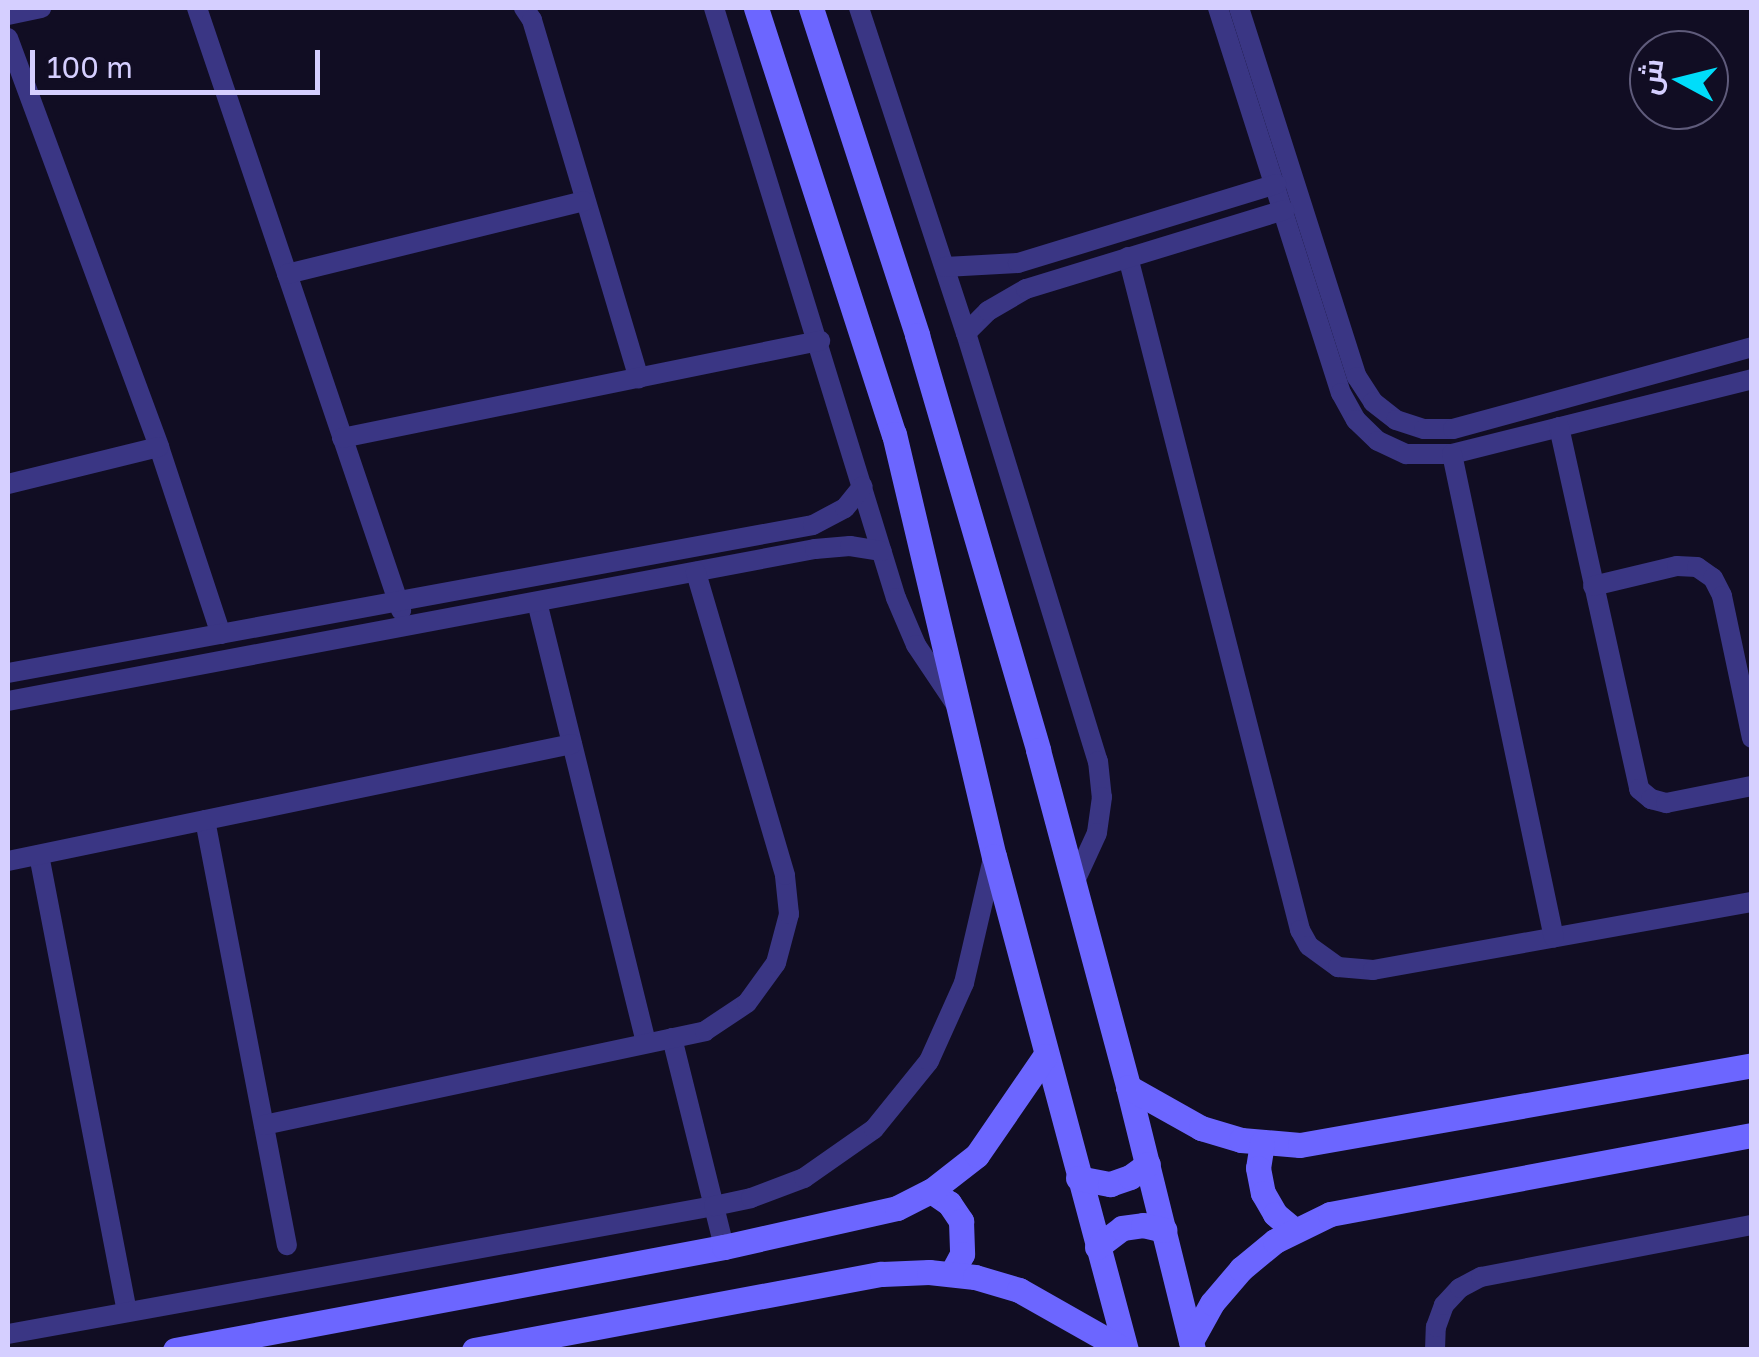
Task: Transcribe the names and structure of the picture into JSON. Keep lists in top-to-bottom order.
{
  "scale_bar": "100 m",
  "north": "left"
}
